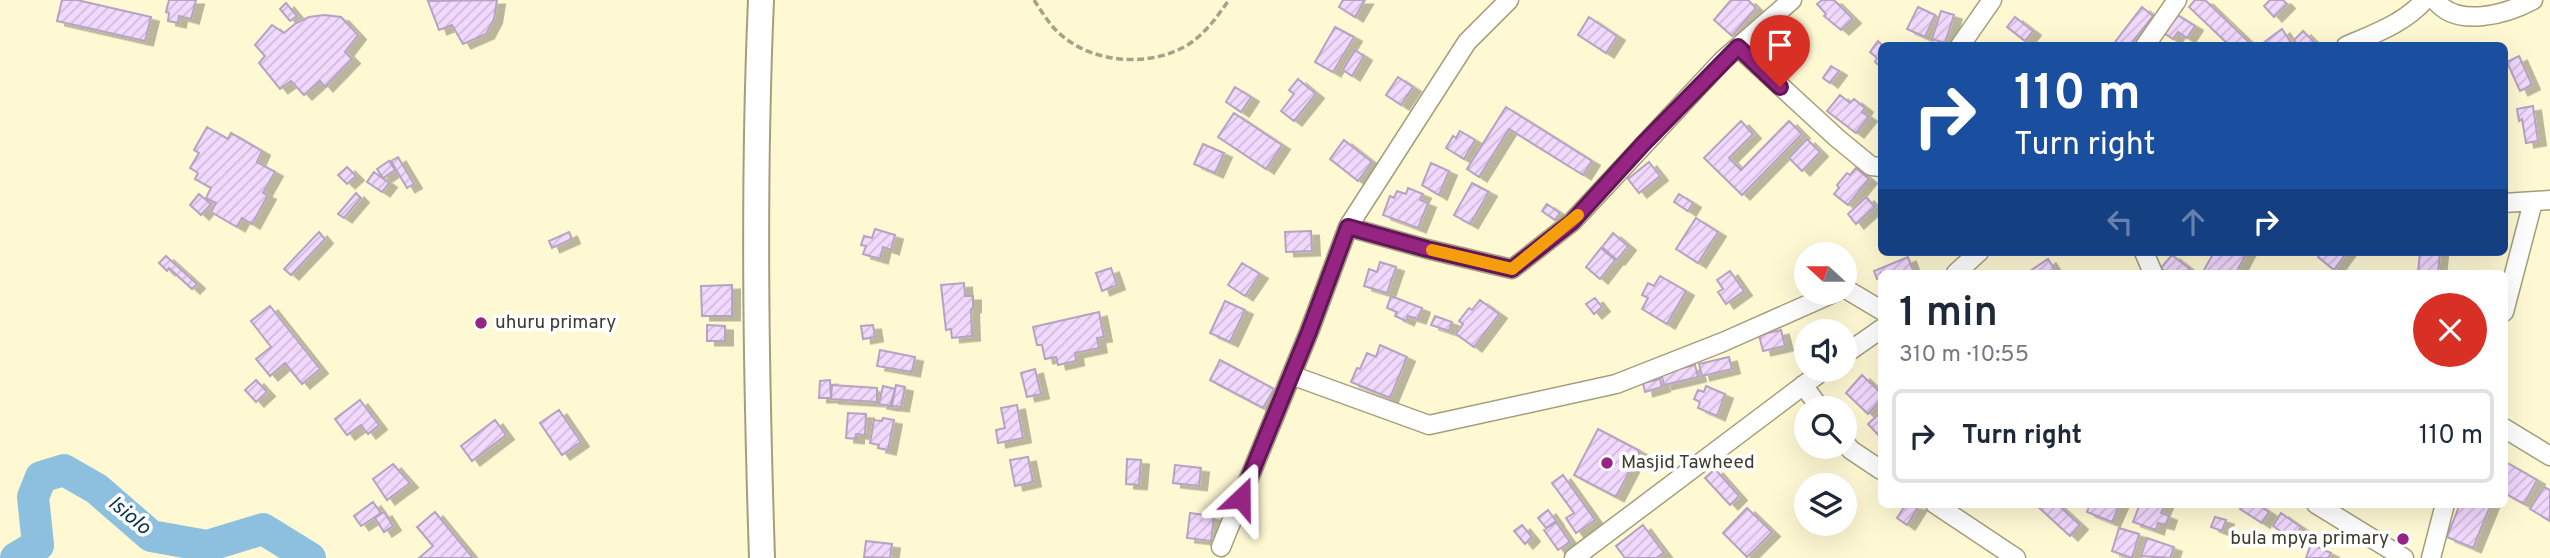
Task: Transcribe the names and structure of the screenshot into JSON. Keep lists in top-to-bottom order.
{
  "water": ["Isiolo"],
  "places": ["uhuru primary", "Masjid Tawheed", "bula mpya primary"],
  "north": "left",
  "page": {
    "turn": ["110 m", "Turn right"],
    "heading": ["1 min", "310 m · 10:55"],
    "list": [
      {
        "name": "Turn right",
        "value": "110 m"
      }
    ]
  }
}
